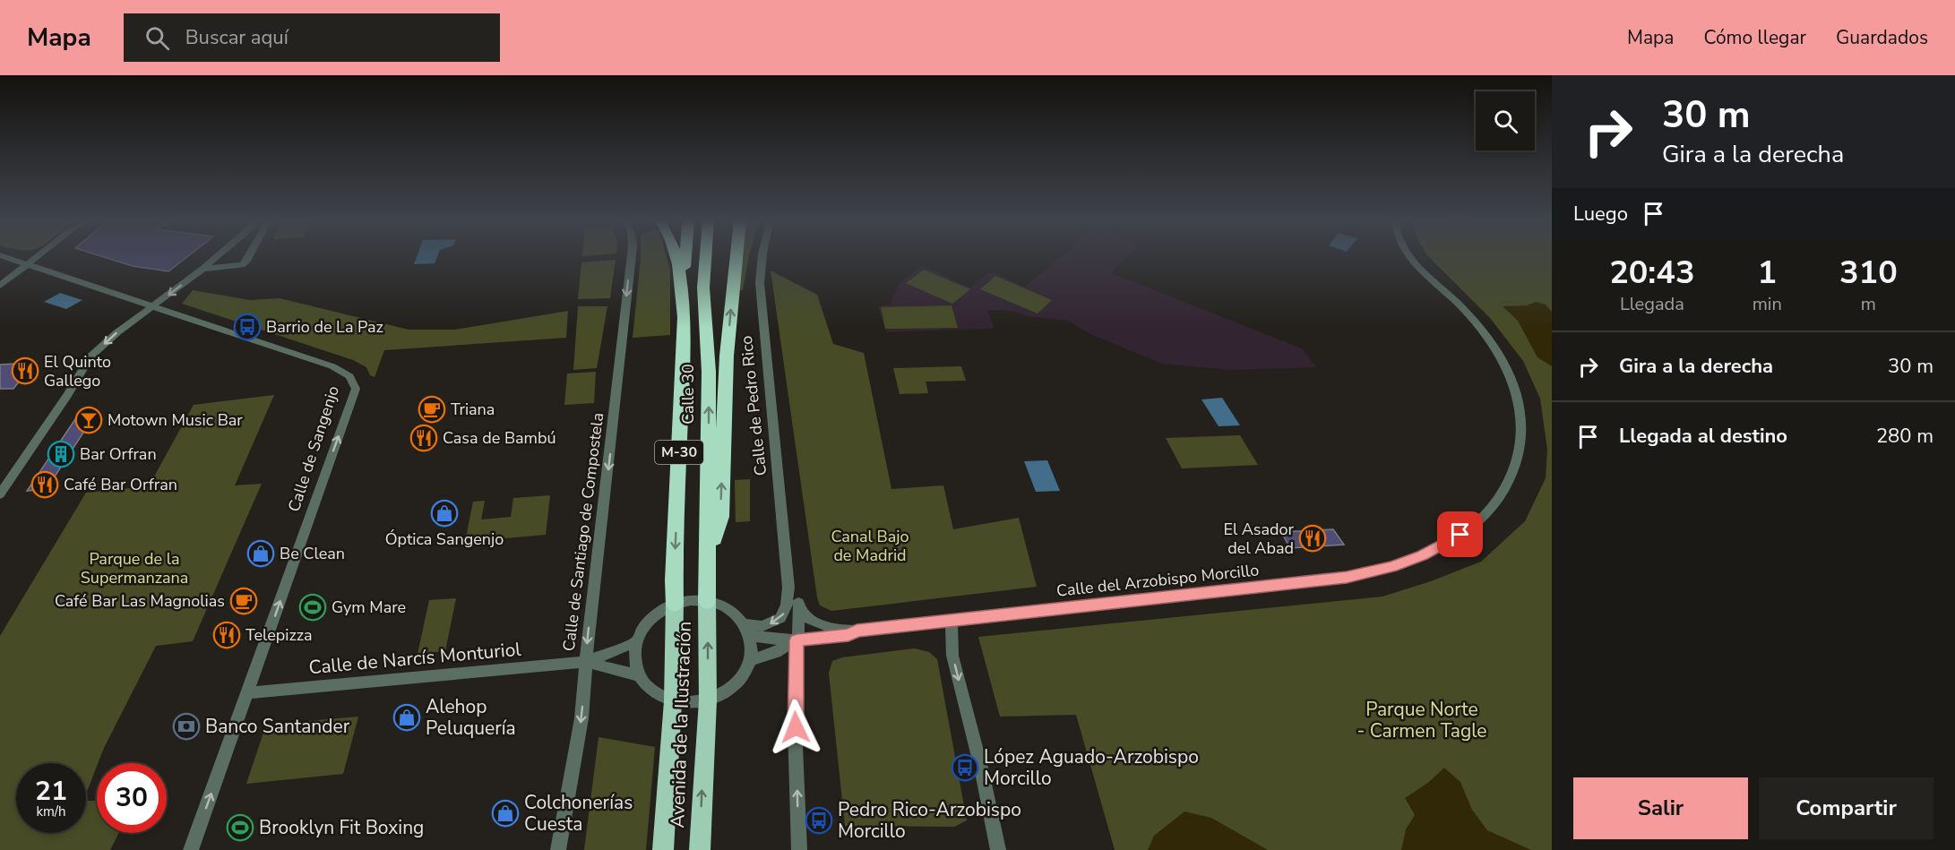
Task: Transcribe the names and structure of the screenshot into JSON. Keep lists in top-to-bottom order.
{
  "streets": {
    "highway": ["Calle 30", "M-30", "Avenida de la Ilustración"],
    "street": [
      "Calle de Pedro Rico",
      "Calle de Sangenjo",
      "Calle de Santiago de Compostela",
      "Calle del Arzobispo Morcillo",
      "Calle de Narcís Monturiol"
    ]
  },
  "crossings": [
    ["Calle 30", "Avenida de la Ilustración"],
    ["Calle de Pedro Rico", "Calle del Arzobispo Morcillo"],
    ["Calle de Sangenjo", "Calle de Narcís Monturiol"],
    ["M-30", "Avenida de la Ilustración"],
    ["Calle de Santiago de Compostela", "Calle de Narcís Monturiol"]
  ],
  "one_way": ["Calle de Santiago de Compostela"],
  "parks": ["Canal Bajo de Madrid", "Parque de la Supermanzana", "Parque Norte - Carmen Tagle"],
  "places": {
    "bus stop": ["Barrio de La Paz", "López Aguado-Arzobispo Morcillo", "Pedro Rico-Arzobispo Morcillo"],
    "restaurant": [
      "El Quinto Gallego",
      "Casa de Bambú",
      "Café Bar Orfran",
      "El Asador del Abad",
      "Telepizza"
    ],
    "cafe": ["Triana", "Café Bar Las Magnolias"],
    "bar": ["Motown Music Bar"],
    "building": ["Bar Orfran"],
    "shop": [
      "Óptica Sangenjo",
      "Be Clean",
      "Alehop Peluquería",
      "Colchonerías Cuesta"
    ],
    "sports": ["Gym Mare", "Brooklyn Fit Boxing"],
    "bank": ["Banco Santander"]
  },
  "page": {
    "header": "Mapa",
    "search": "Buscar aquí",
    "nav": ["Mapa", "Cómo llegar", "Guardados"],
    "turn": ["30 m", "Gira a la derecha"],
    "then": "Luego",
    "eta": [
      "20:43",
      "Llegada",
      "1",
      "min",
      "310",
      "m"
    ],
    "list": [
      {
        "name": "Gira a la derecha",
        "value": "30 m"
      },
      {
        "name": "Llegada al destino",
        "value": "280 m"
      }
    ],
    "speed": "21 km/h",
    "limit": "30",
    "buttons": ["Salir", "Compartir"]
  }
}
